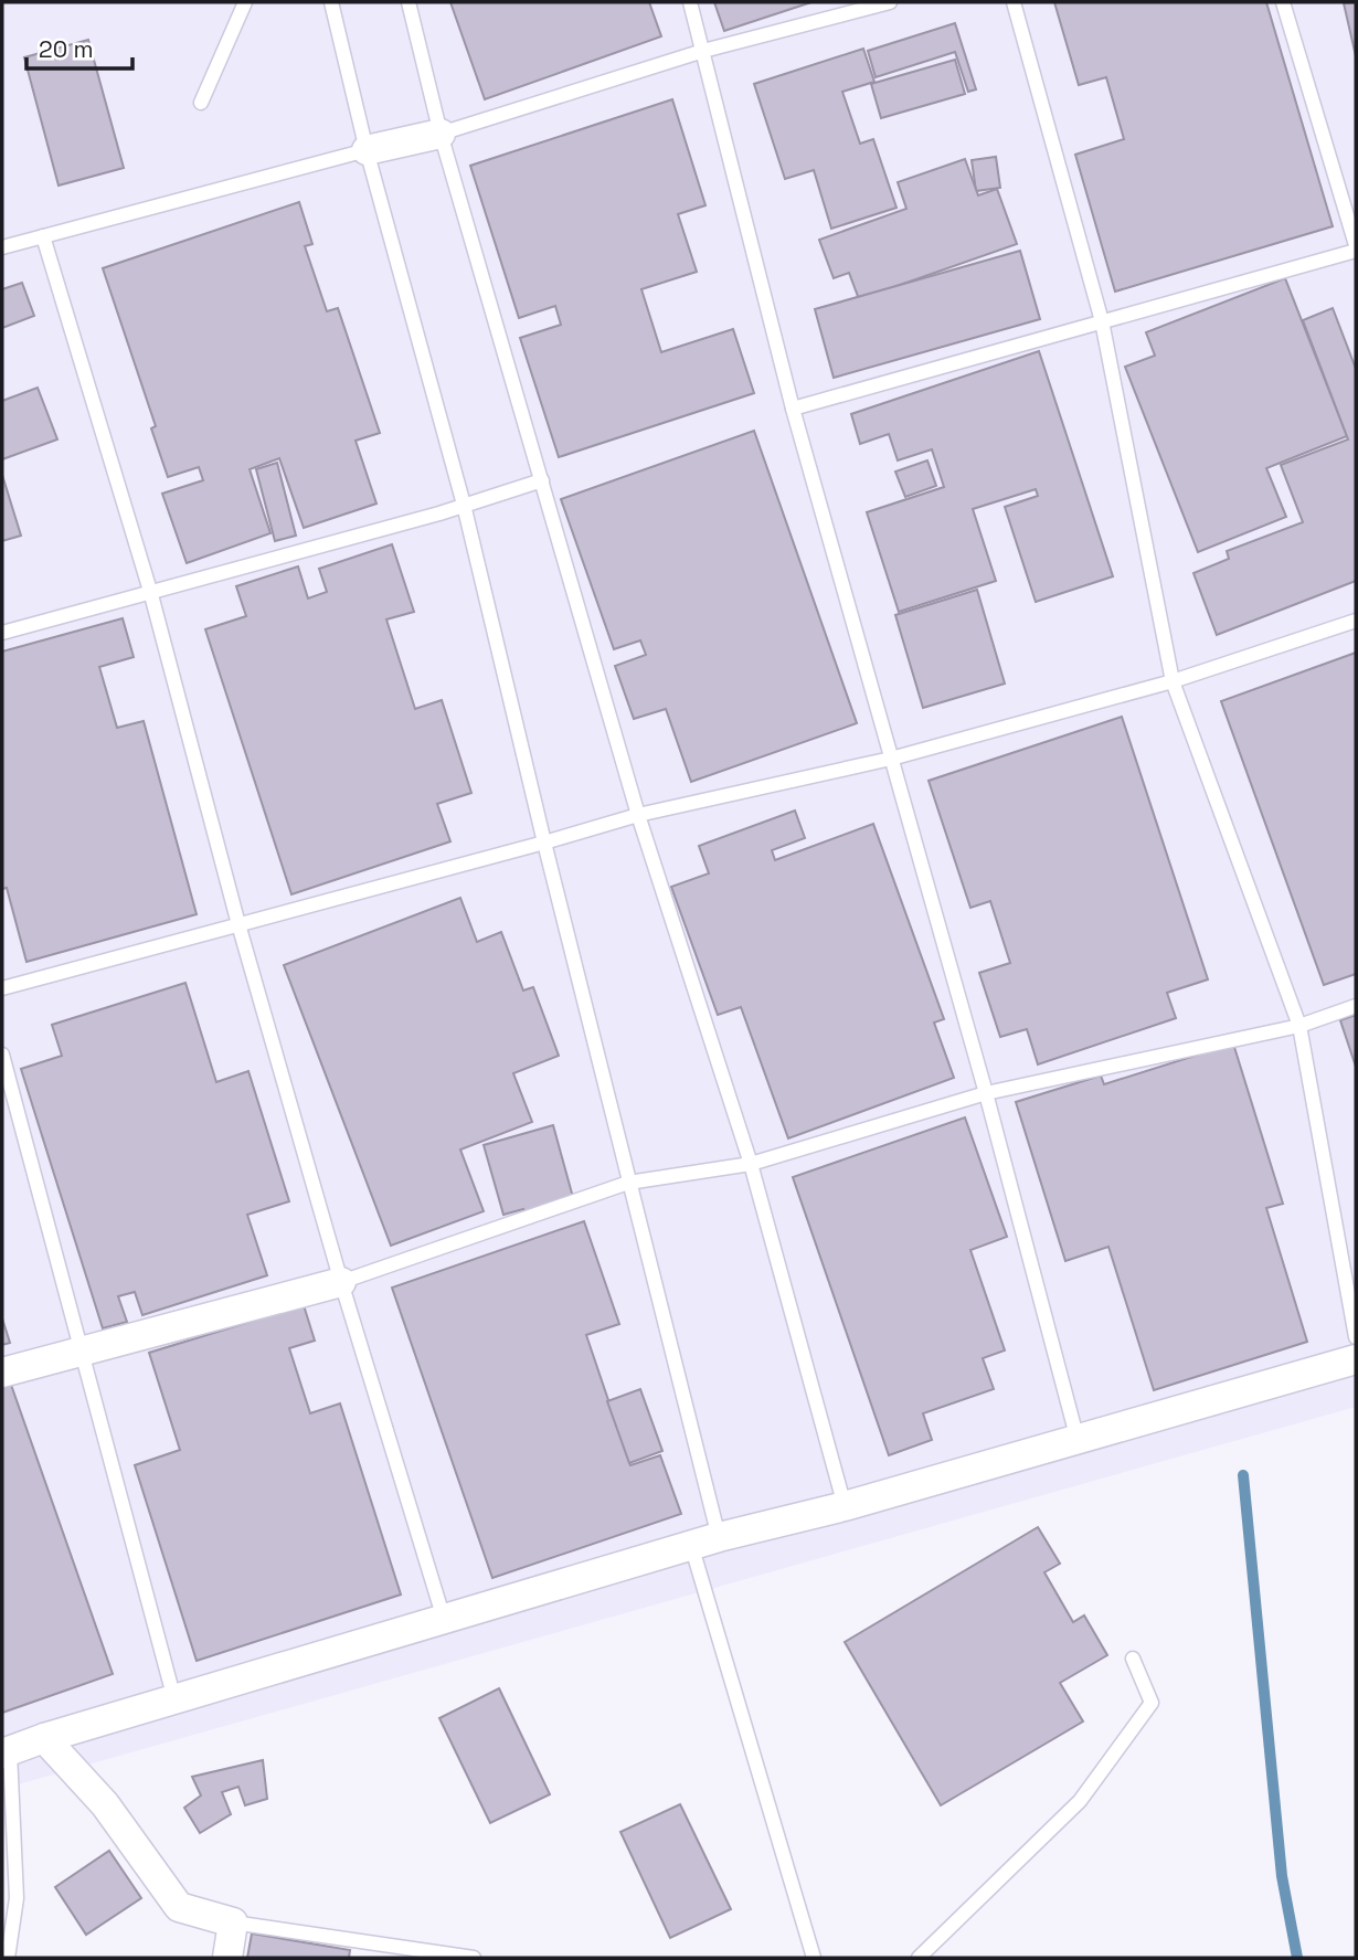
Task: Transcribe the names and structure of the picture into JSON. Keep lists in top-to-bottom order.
{
  "scale_bar": "20 m"
}
